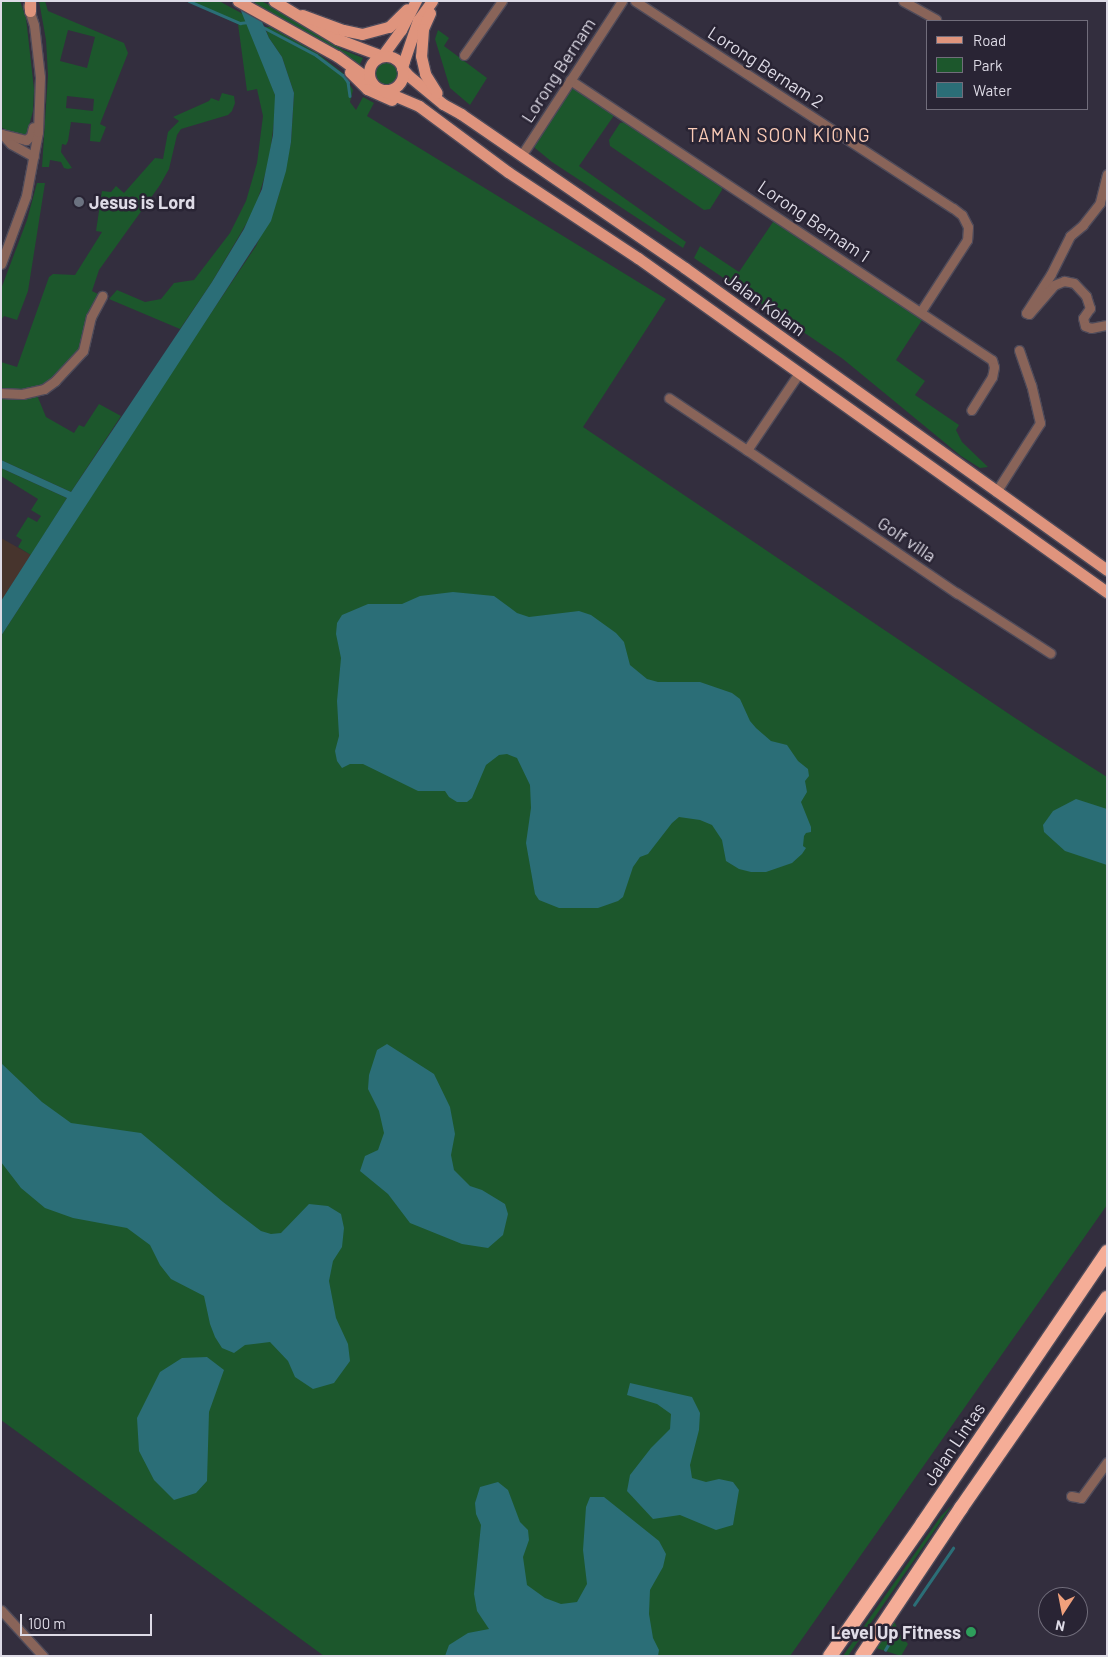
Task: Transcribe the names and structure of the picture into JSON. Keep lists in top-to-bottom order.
{
  "streets": {
    "highway": ["Jalan Lintas"],
    "main road": ["Jalan Kolam"],
    "street": [
      "Lorong Bernam 2",
      "Lorong Bernam",
      "Lorong Bernam 1",
      "Golf villa"
    ]
  },
  "crossings": [
    ["Lorong Bernam 2", "Lorong Bernam 1"],
    ["Lorong Bernam", "Lorong Bernam 1"],
    ["Lorong Bernam", "Jalan Kolam"]
  ],
  "districts": ["TAMAN SOON KIONG"],
  "places": ["Jesus is Lord", "Level Up Fitness"],
  "legend": ["Road", "Park", "Water"],
  "scale_bar": "100 m",
  "north": "bottom"
}
